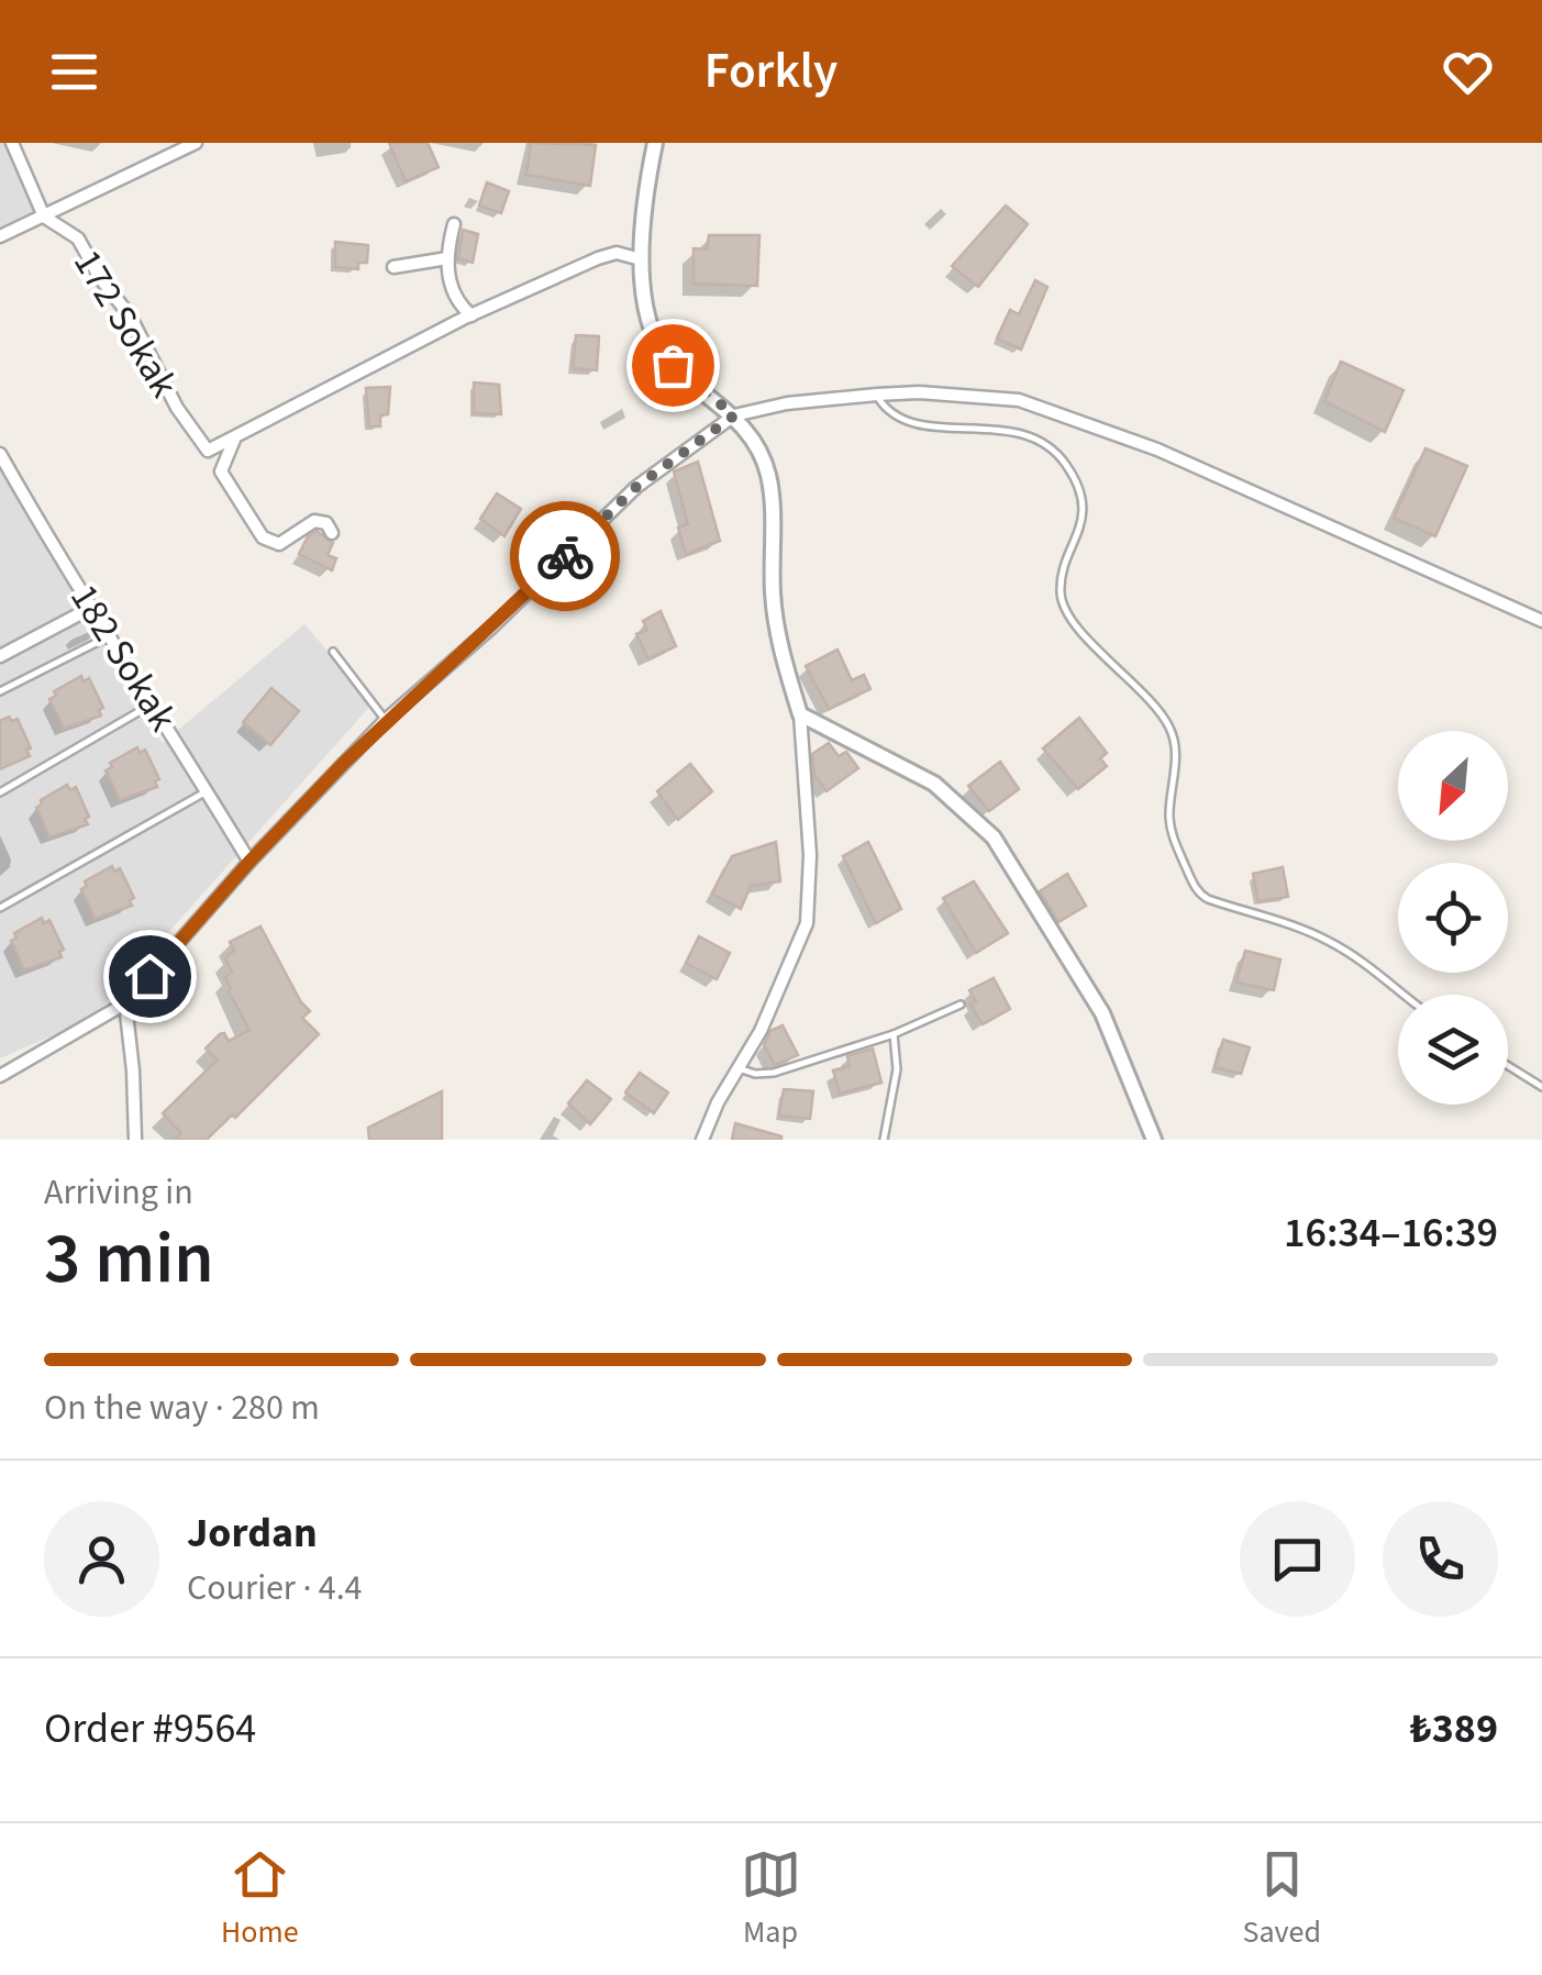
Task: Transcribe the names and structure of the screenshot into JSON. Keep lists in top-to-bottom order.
{
  "streets": {
    "street": ["172 Sokak", "182 Sokak"]
  },
  "north": "bottom left",
  "page": {
    "header": "Forkly",
    "heading": ["3 min", "Arriving in", "16:34–16:39"],
    "panel": [
      "Jordan",
      "Courier · 4.4",
      "Order #9564",
      "₺389"
    ],
    "bar": "On the way · 280 m",
    "tabs": ["Home", "Map", "Saved"]
  }
}
